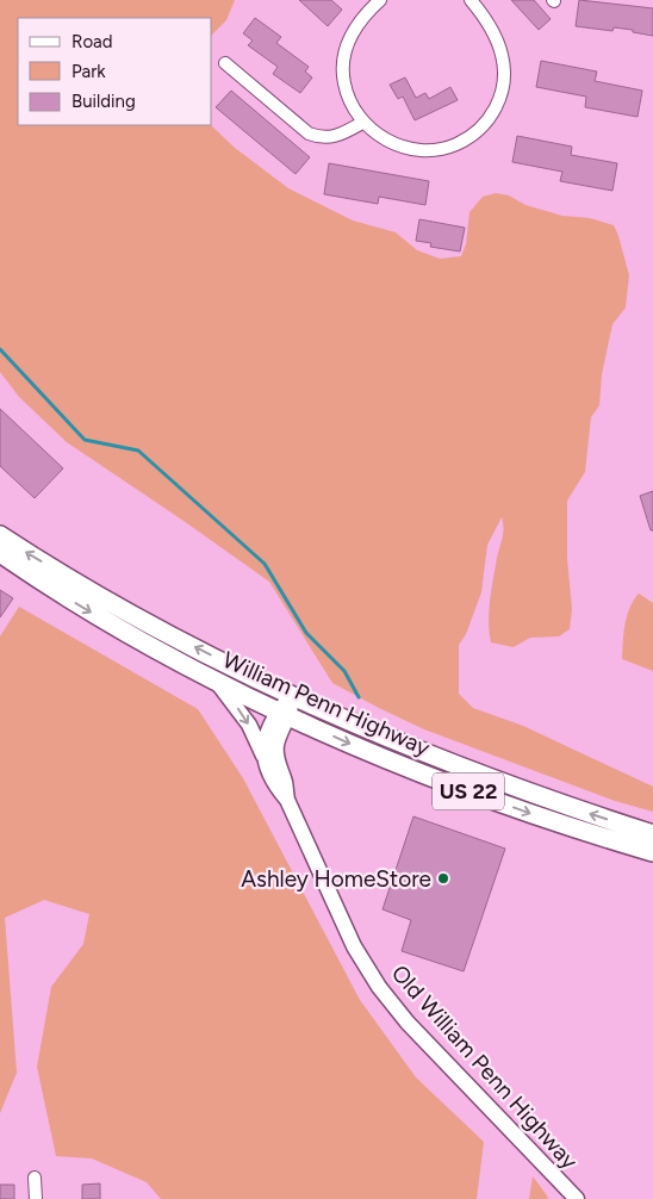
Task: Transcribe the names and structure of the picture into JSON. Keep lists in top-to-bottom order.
{
  "streets": {
    "highway": ["William Penn Highway", "US 22"],
    "main road": ["Old William Penn Highway"]
  },
  "crossings": [
    ["William Penn Highway", "Old William Penn Highway"]
  ],
  "places": ["Ashley HomeStore"],
  "legend": ["Road", "Park", "Building"]
}
